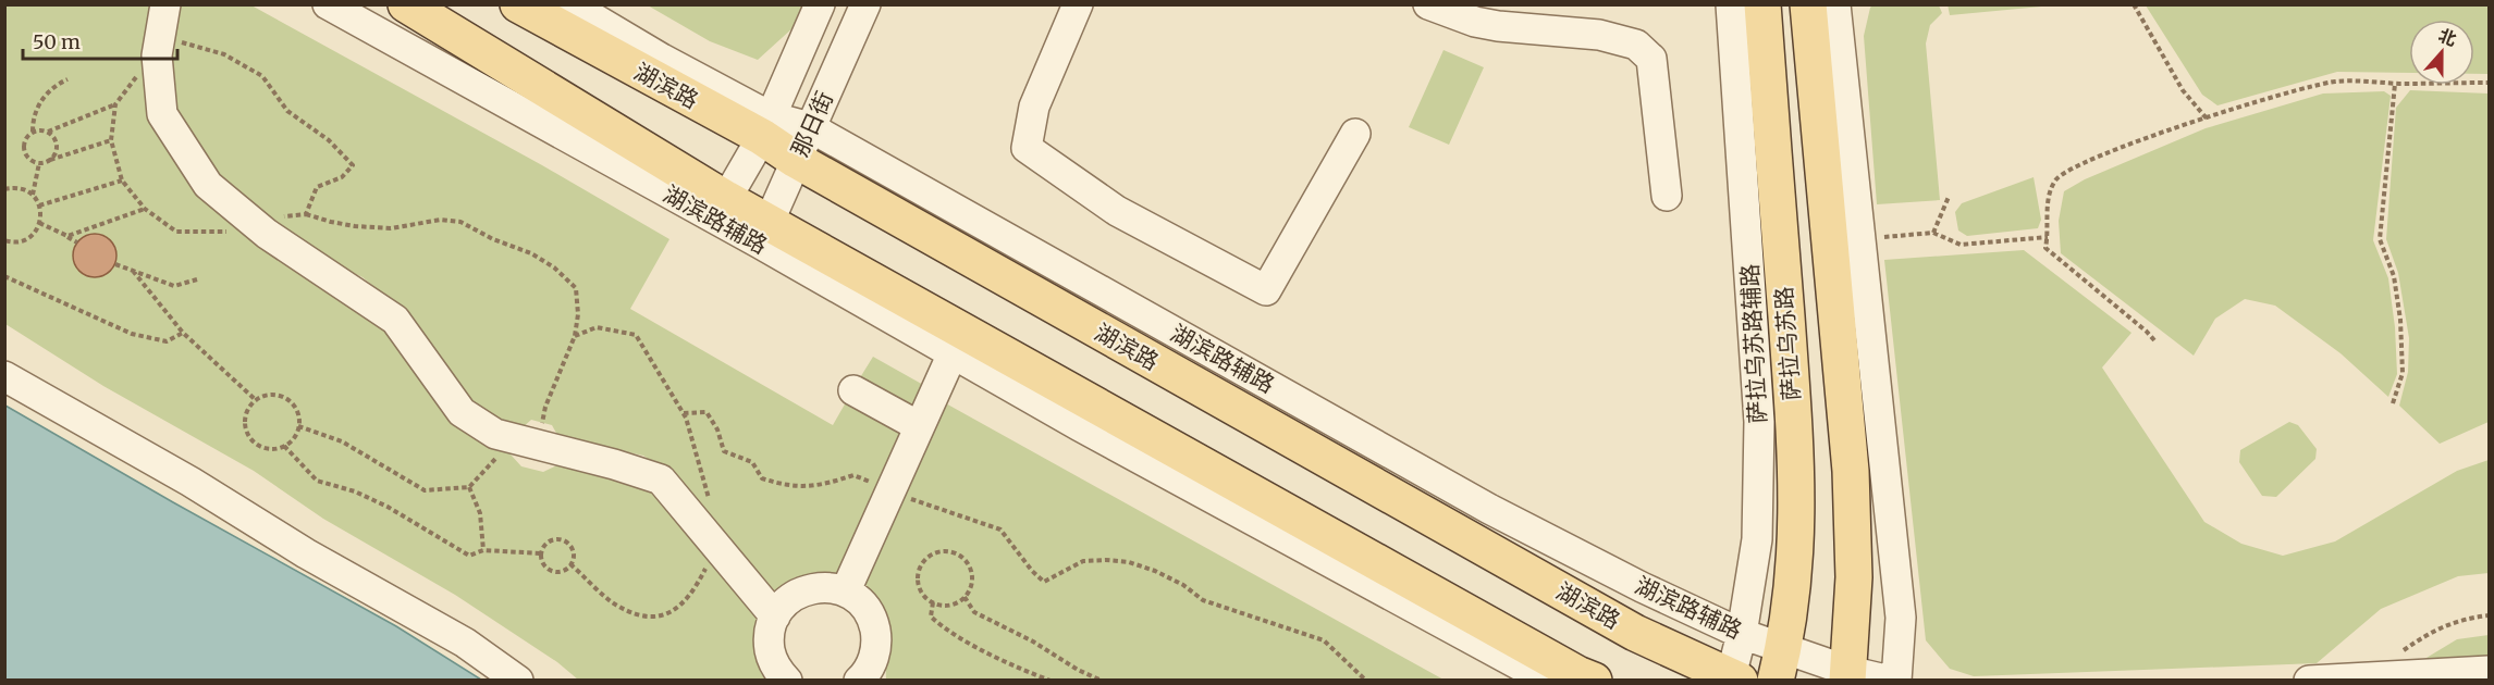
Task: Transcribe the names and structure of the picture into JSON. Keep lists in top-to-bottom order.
{
  "streets": {
    "main road": ["湖滨路", "萨拉乌苏路"],
    "street": ["那日街", "湖滨路辅路", "萨拉乌苏路辅路"]
  },
  "crossings": [
    ["湖滨路", "那日街"],
    ["湖滨路", "湖滨路辅路"],
    ["湖滨路", "萨拉乌苏路辅路"],
    ["那日街", "湖滨路辅路"],
    ["湖滨路辅路", "萨拉乌苏路辅路"],
    ["湖滨路辅路", "萨拉乌苏路"]
  ],
  "scale_bar": "50 m",
  "north": "top"
}
